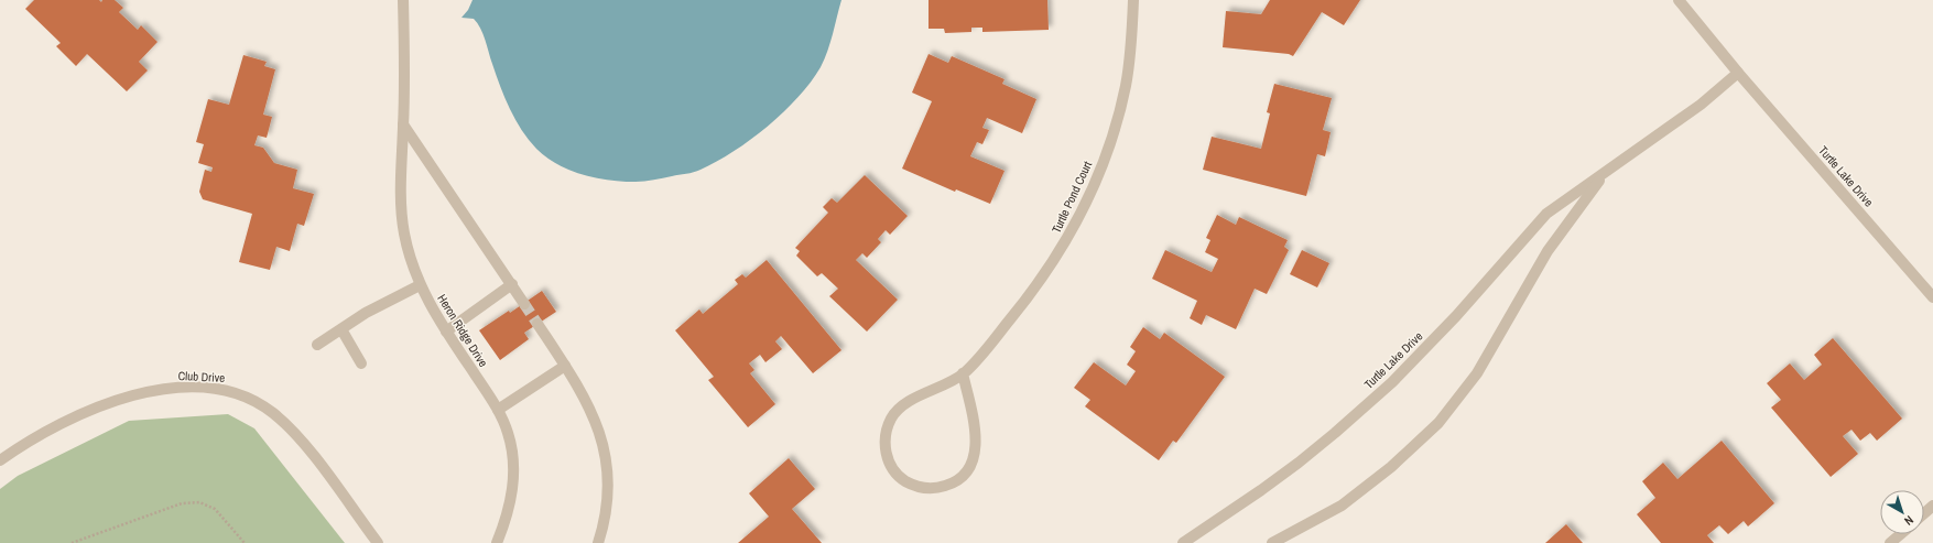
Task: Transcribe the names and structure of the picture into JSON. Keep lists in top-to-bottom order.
{
  "streets": {
    "street": [
      "Turtle Lake Drive",
      "Turtle Pond Court",
      "Heron Ridge Drive",
      "Club Drive"
    ]
  },
  "north": "bottom right"
}
